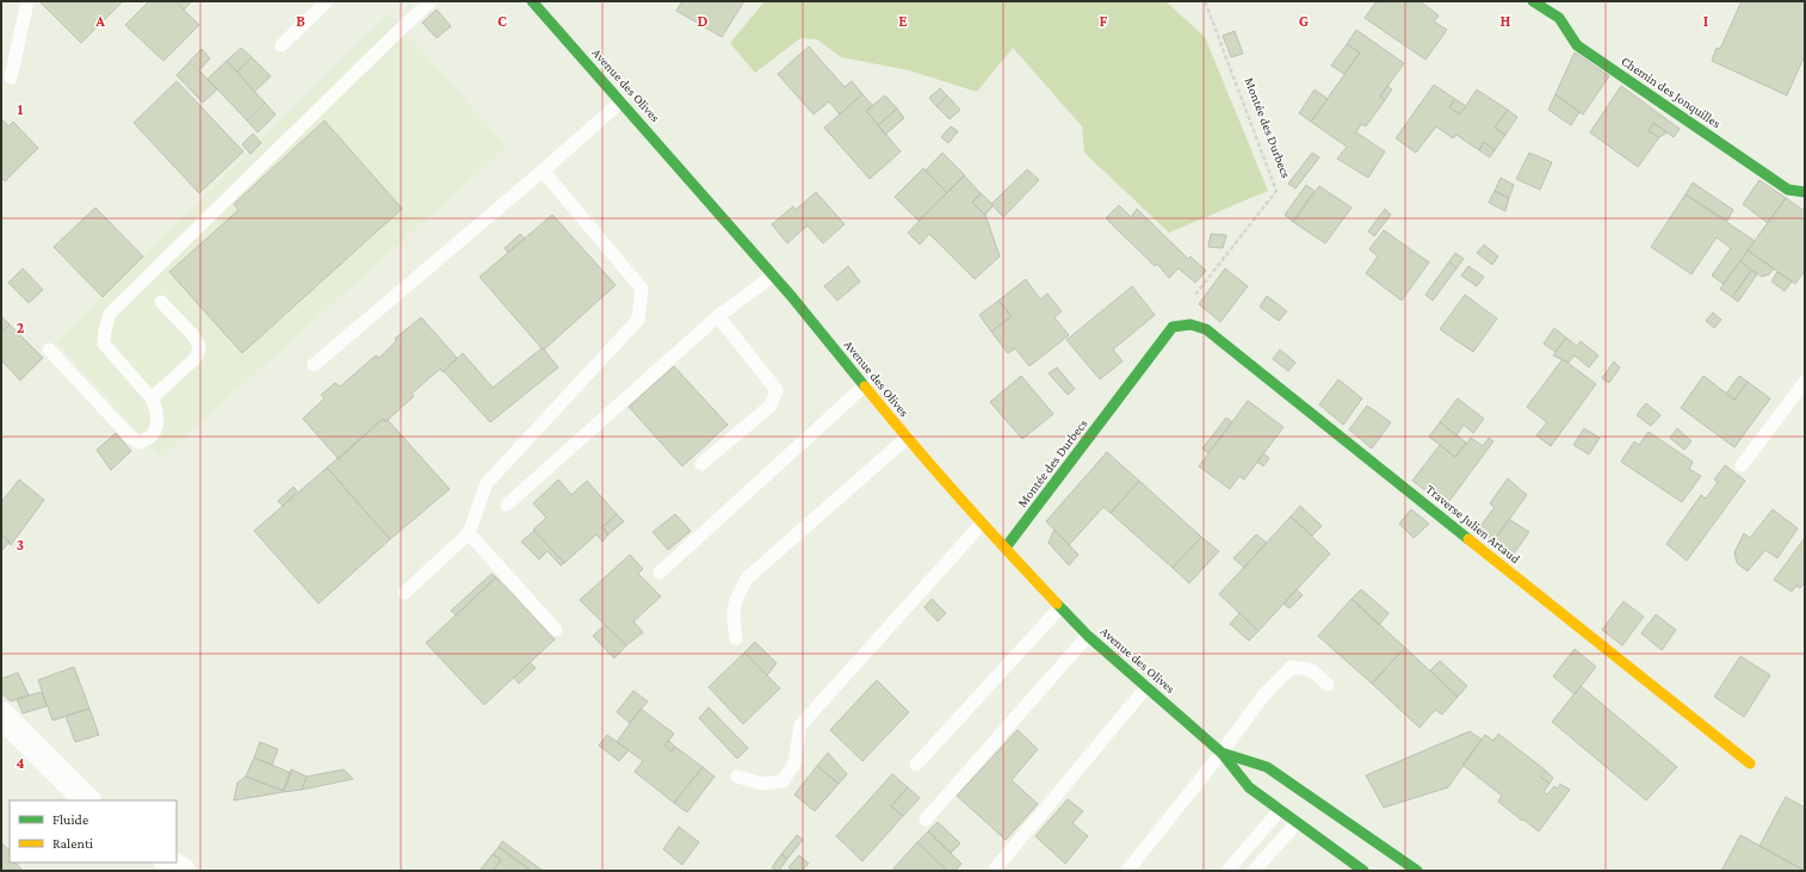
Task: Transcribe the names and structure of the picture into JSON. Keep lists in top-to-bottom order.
{
  "streets": {
    "main road": [
      "Avenue des Olives",
      "Chemin des Jonquilles",
      "Montée des Durbecs",
      "Traverse Julien Artaud"
    ]
  },
  "crossings": [
    ["Avenue des Olives", "Montée des Durbecs"],
    ["Montée des Durbecs", "Traverse Julien Artaud"]
  ],
  "legend": ["Fluide", "Ralenti"],
  "grid": {
    "columns": [
      "A",
      "B",
      "C",
      "D",
      "E",
      "F",
      "G",
      "H",
      "I"
    ],
    "rows": [
      "1",
      "2",
      "3",
      "4"
    ]
  }
}
